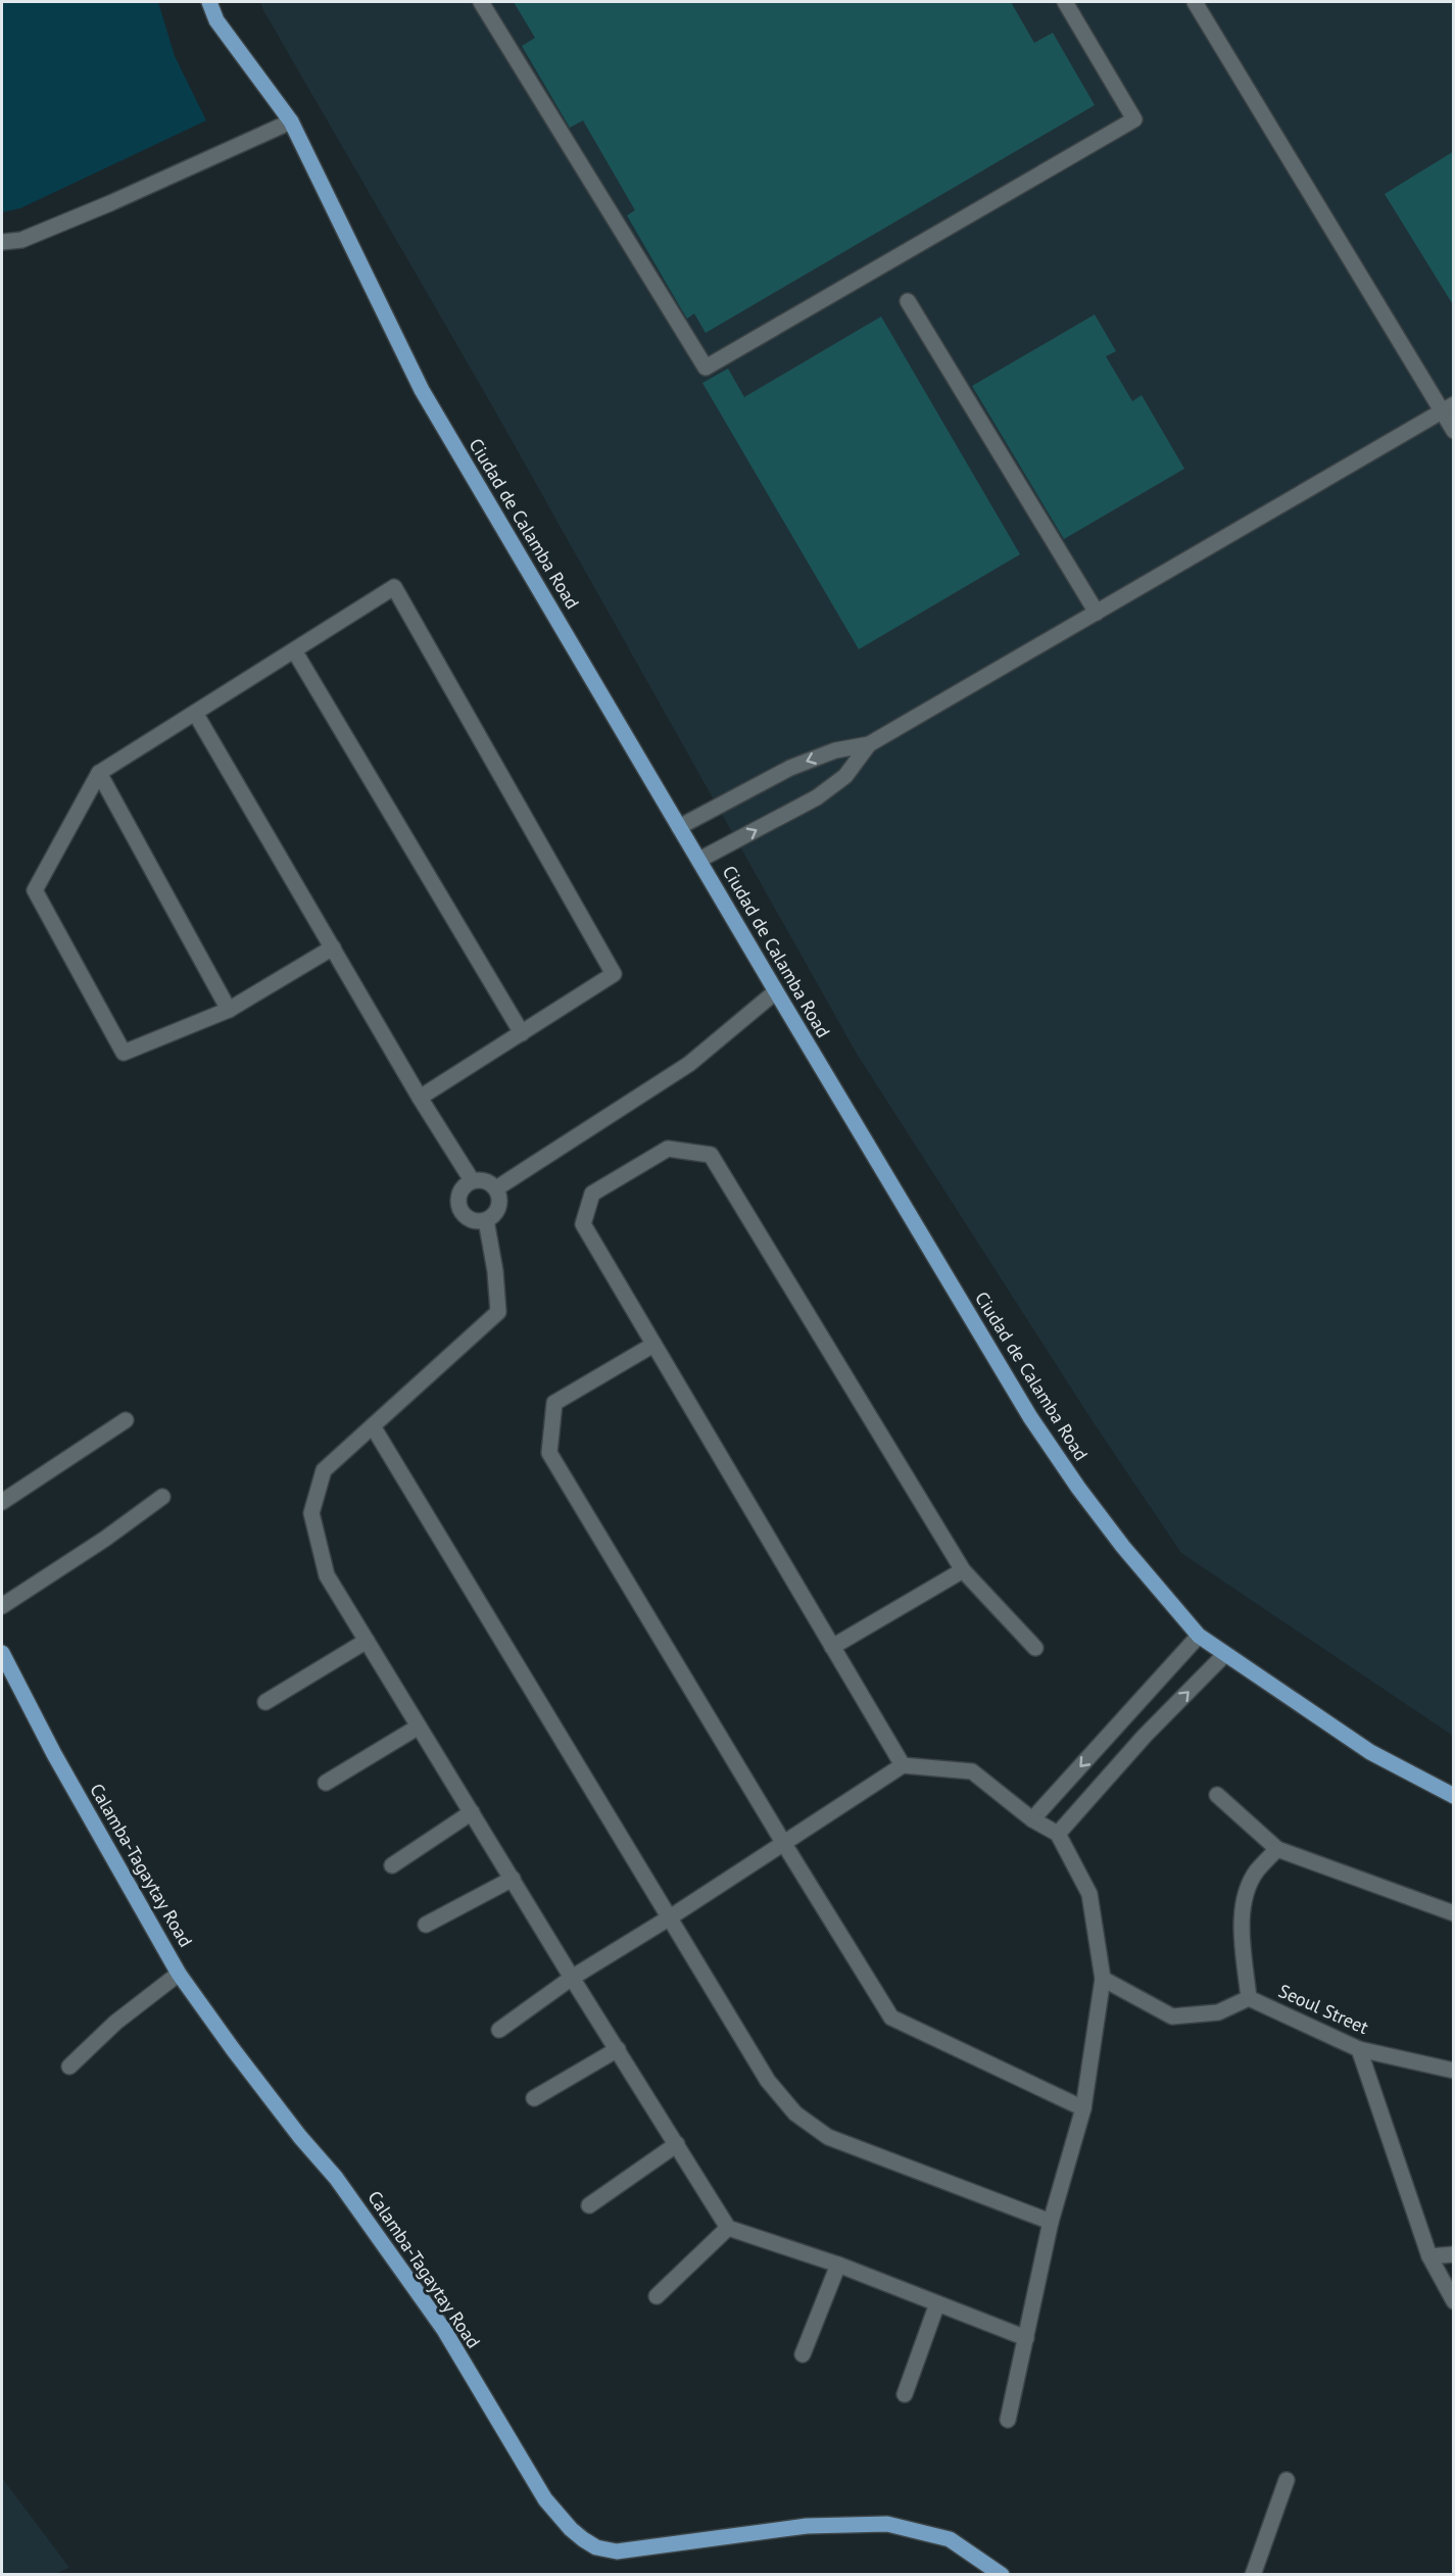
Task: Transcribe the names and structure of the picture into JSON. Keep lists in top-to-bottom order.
{
  "streets": {
    "main road": ["Ciudad de Calamba Road", "Calamba-Tagaytay Road"],
    "street": ["Seoul Street"]
  }
}
